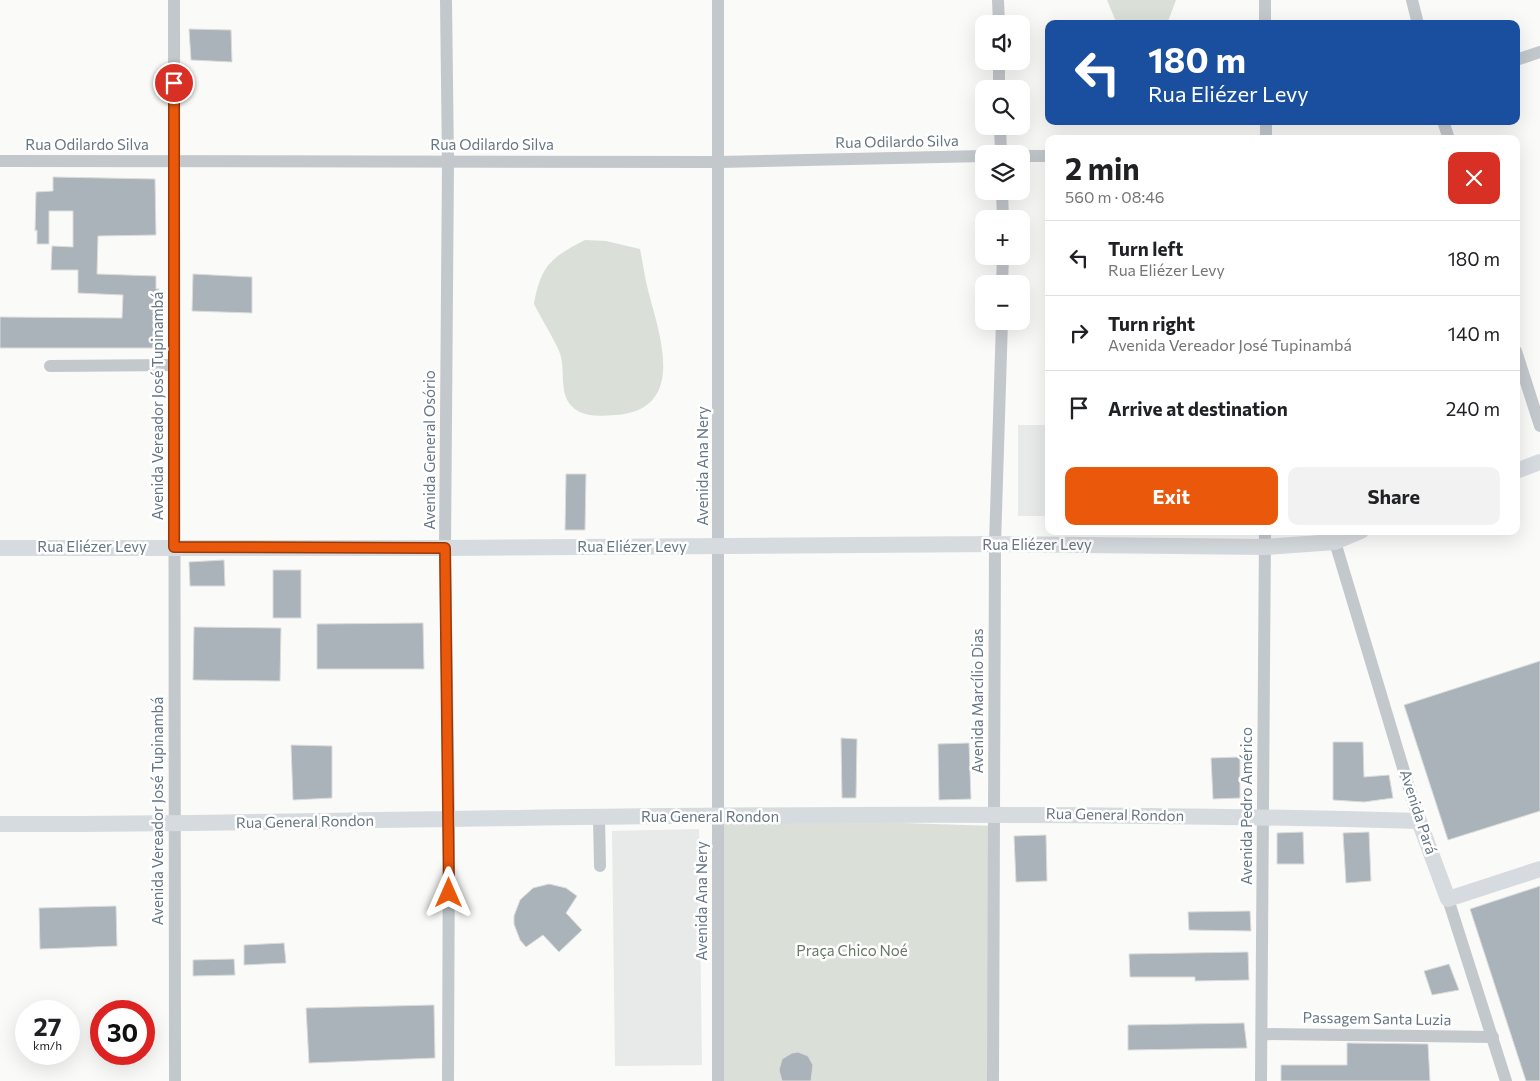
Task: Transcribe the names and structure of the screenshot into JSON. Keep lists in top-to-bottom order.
{
  "streets": {
    "main road": ["Rua Eliézer Levy", "Avenida Pará", "Rua General Rondon"],
    "street": [
      "Rua Odilardo Silva",
      "Avenida Vereador José Tupinambá",
      "Avenida General Osório",
      "Avenida Ana Nery",
      "Avenida Marcílio Dias",
      "Avenida Pedro Américo",
      "Passagem Santa Luzia"
    ]
  },
  "crossings": [
    ["Rua Odilardo Silva", "Avenida Vereador José Tupinambá"],
    ["Rua Odilardo Silva", "Avenida General Osório"],
    ["Rua Odilardo Silva", "Avenida Ana Nery"],
    ["Avenida Vereador José Tupinambá", "Rua Eliézer Levy"],
    ["Avenida Vereador José Tupinambá", "Rua General Rondon"],
    ["Avenida General Osório", "Rua Eliézer Levy"],
    ["Avenida General Osório", "Rua General Rondon"],
    ["Avenida Ana Nery", "Rua Eliézer Levy"],
    ["Avenida Ana Nery", "Rua General Rondon"],
    ["Rua Eliézer Levy", "Avenida Marcílio Dias"],
    ["Rua Eliézer Levy", "Avenida Pedro Américo"],
    ["Rua Eliézer Levy", "Avenida Pará"],
    ["Avenida Marcílio Dias", "Rua General Rondon"],
    ["Avenida Pedro Américo", "Rua General Rondon"],
    ["Avenida Pedro Américo", "Passagem Santa Luzia"],
    ["Avenida Pará", "Rua General Rondon"],
    ["Avenida Pará", "Passagem Santa Luzia"]
  ],
  "parks": ["Praça Chico Noé"],
  "page": {
    "map_buttons": ["+", "−"],
    "turn": ["180 m", "Rua Eliézer Levy"],
    "heading": ["2 min", "560 m · 08:46"],
    "list": [
      {
        "name": "Turn left",
        "note": "Rua Eliézer Levy",
        "value": "180 m"
      },
      {
        "name": "Turn right",
        "note": "Avenida Vereador José Tupinambá",
        "value": "140 m"
      },
      {
        "name": "Arrive at destination",
        "value": "240 m"
      }
    ],
    "buttons": ["Exit", "Share"],
    "speed": "27 km/h",
    "limit": "30"
  }
}
